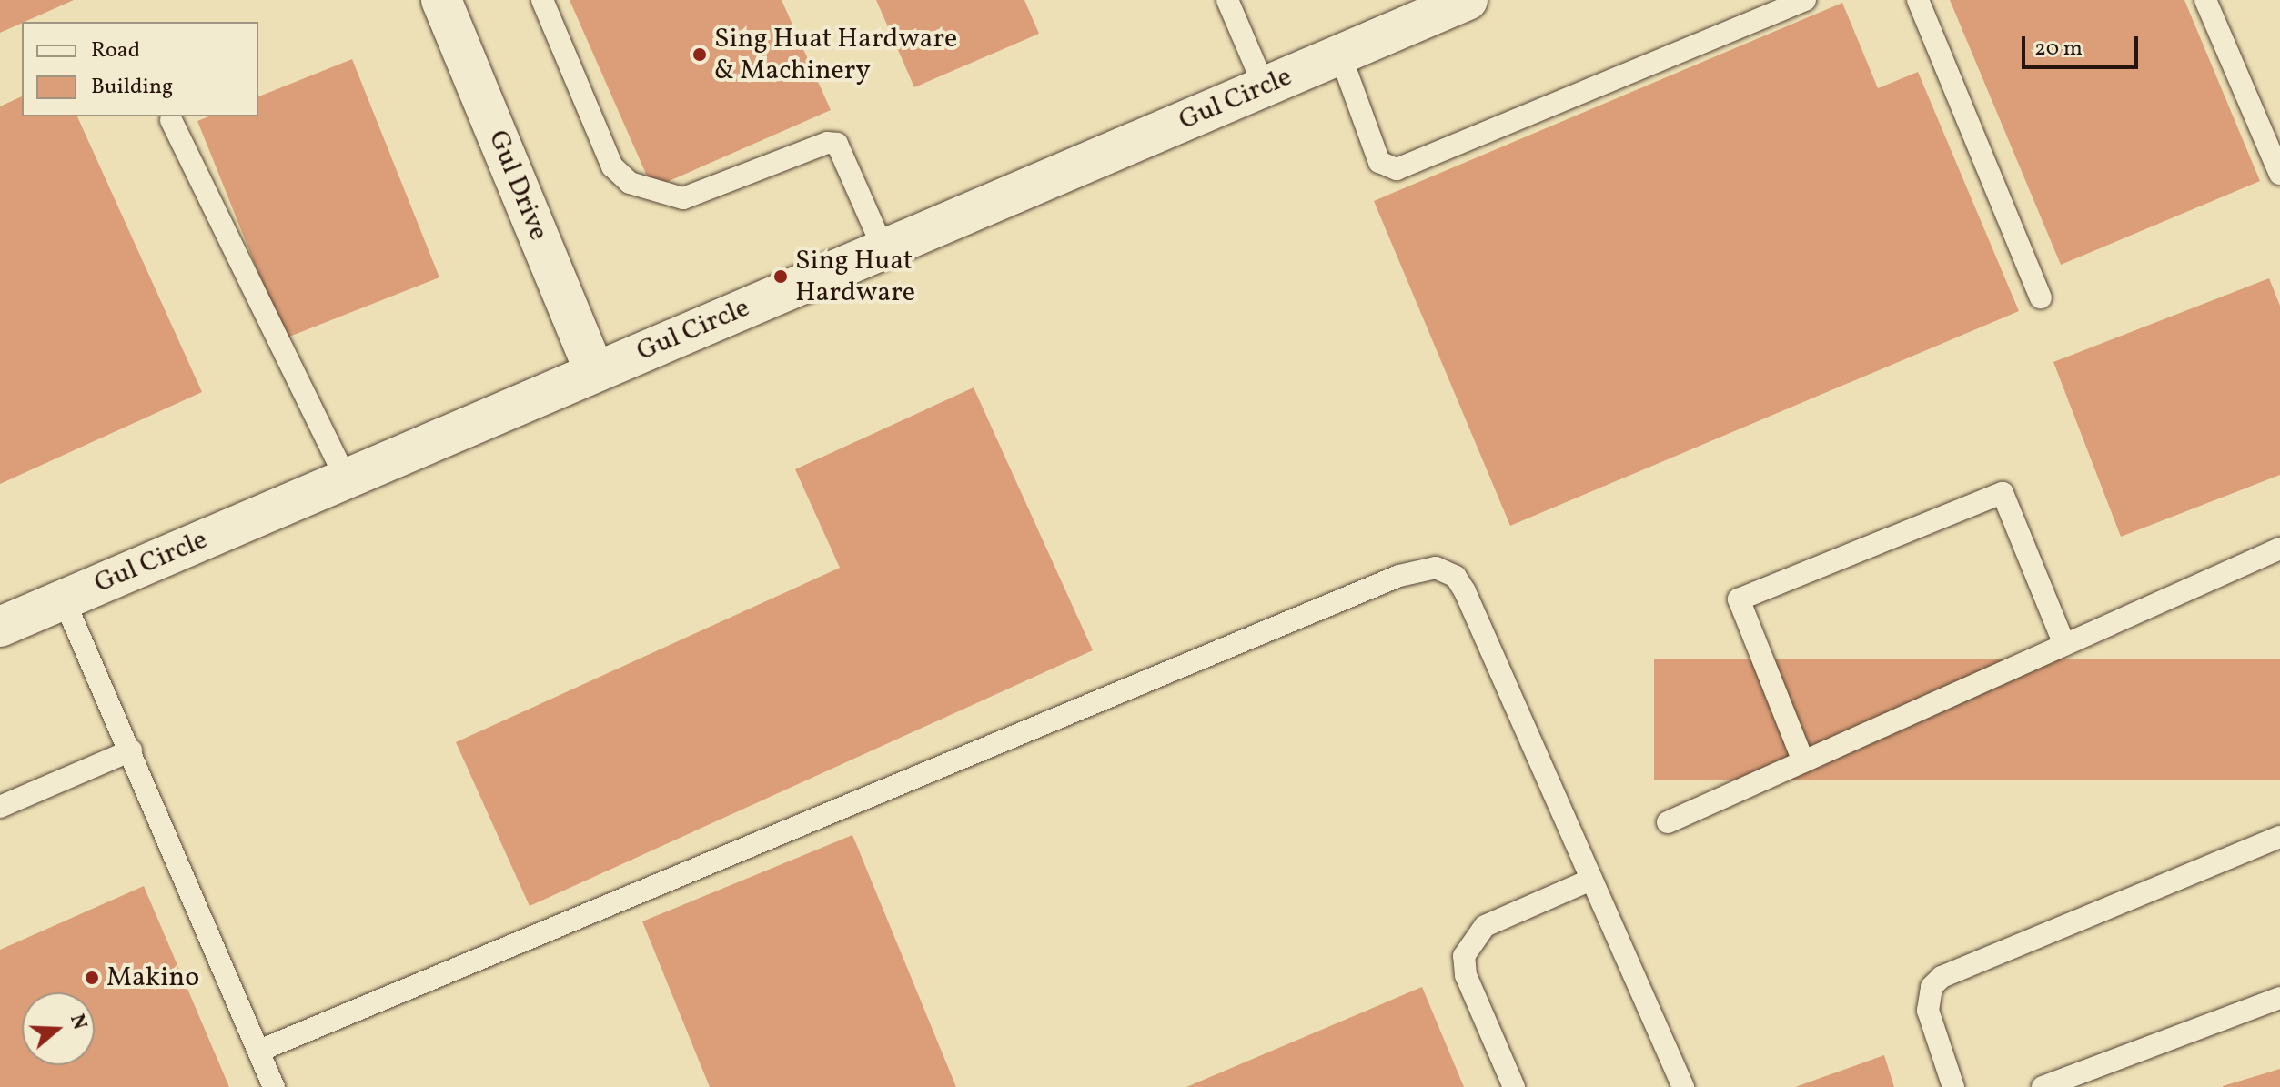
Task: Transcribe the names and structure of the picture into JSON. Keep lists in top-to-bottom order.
{
  "streets": {
    "street": ["Gul Circle", "Gul Drive"]
  },
  "crossings": [
    ["Gul Circle", "Gul Drive"]
  ],
  "places": ["Sing Huat Hardware & Machinery", "Sing Huat Hardware", "Makino"],
  "legend": ["Road", "Building"],
  "scale_bar": "20 m",
  "north": "right"
}
